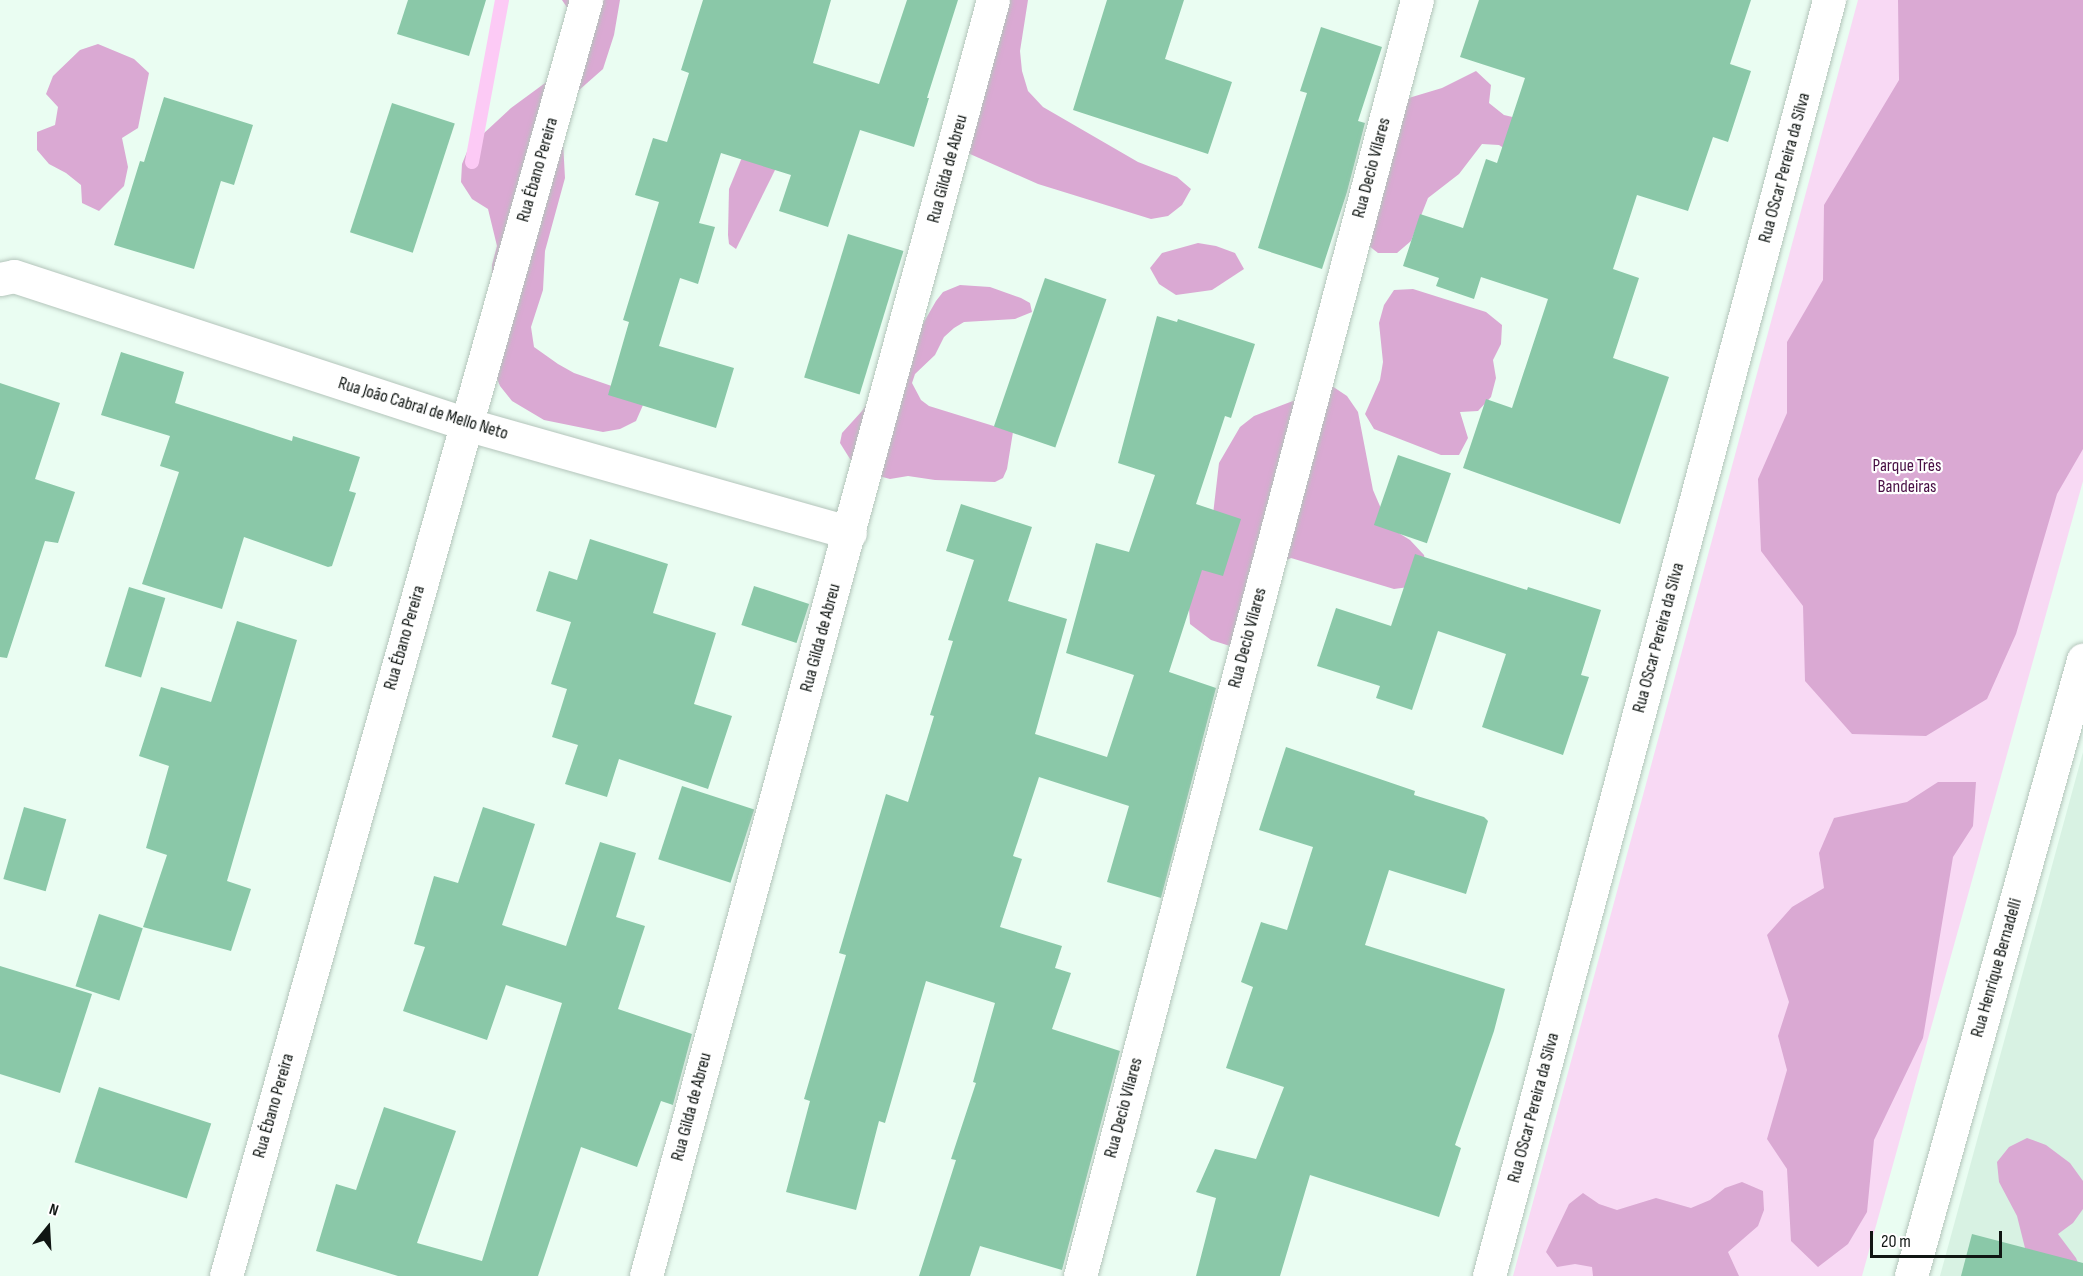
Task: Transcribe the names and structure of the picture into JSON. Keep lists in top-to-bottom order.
{
  "streets": {
    "street": [
      "Rua Decio Vilares",
      "Rua OScar Pereira da Silva",
      "Rua Gilda de Abreu",
      "Rua Ébano Pereira",
      "Rua João Cabral de Mello Neto",
      "Rua Henrique Bernadelli"
    ]
  },
  "crossings": [
    ["Rua Gilda de Abreu", "Rua João Cabral de Mello Neto"],
    ["Rua Ébano Pereira", "Rua João Cabral de Mello Neto"]
  ],
  "parks": ["Parque Três Bandeiras"],
  "scale_bar": "20 m",
  "north": "top"
}
